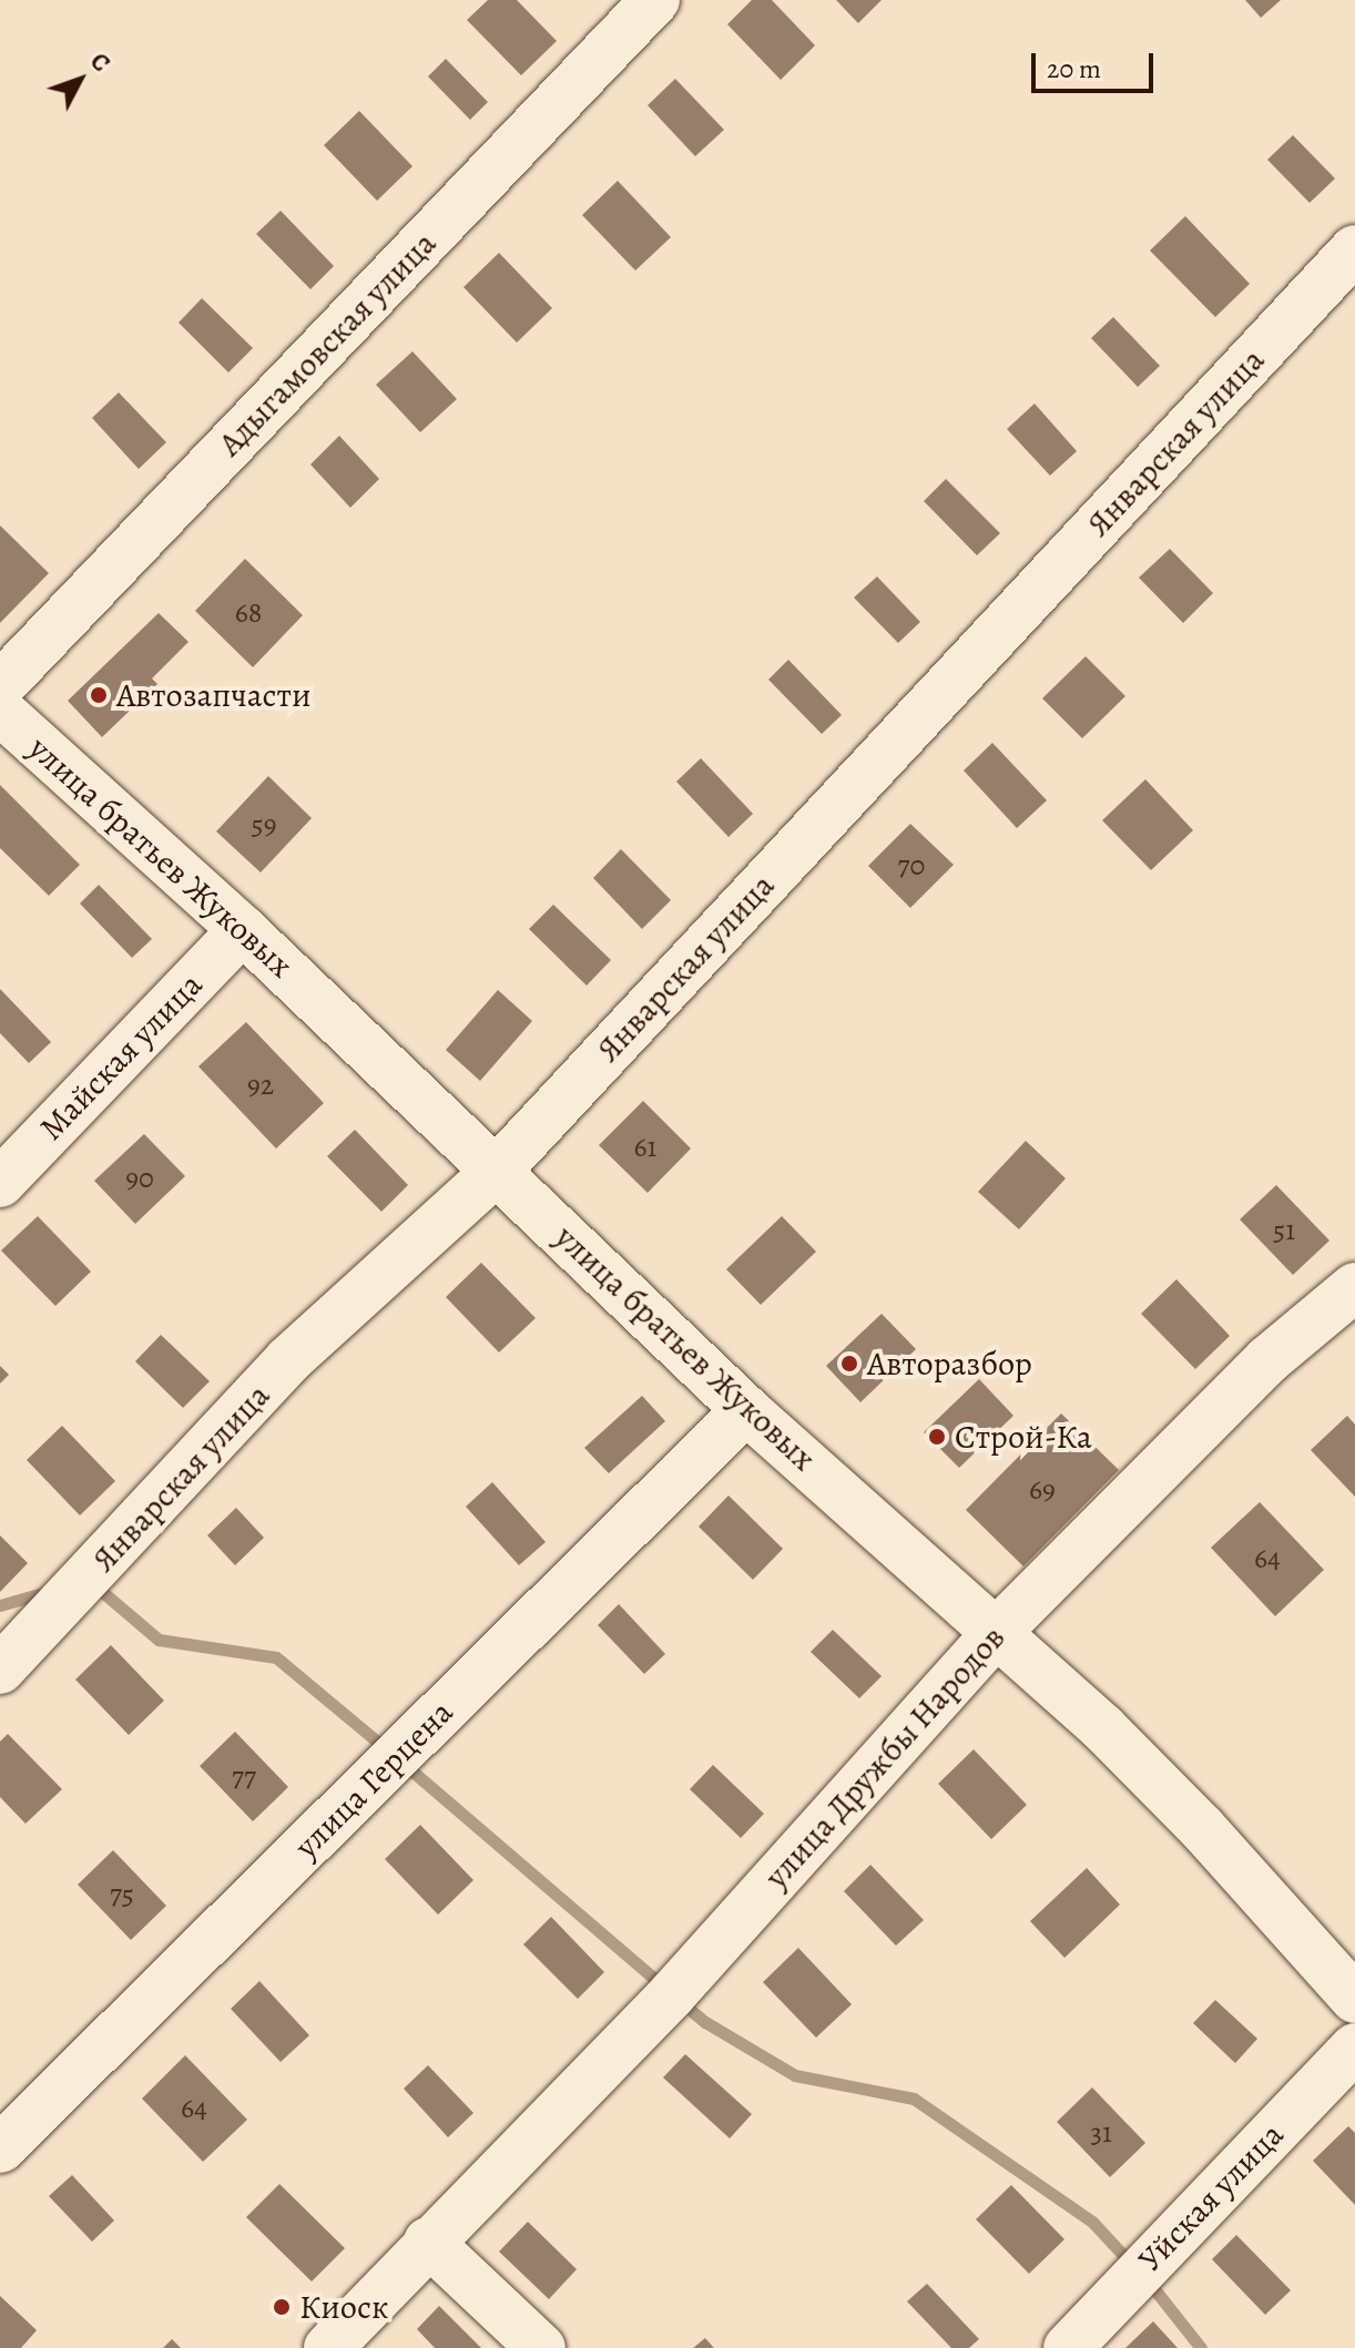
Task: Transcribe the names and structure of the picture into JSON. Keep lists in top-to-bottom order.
{
  "streets": {
    "street": [
      "Адыгамовская улица",
      "Январская улица",
      "улица братьев Жуковых",
      "Майская улица",
      "улица Дружбы Народов",
      "улица Герцена",
      "Уйская улица"
    ]
  },
  "crossings": [
    ["Январская улица", "улица братьев Жуковых"],
    ["улица братьев Жуковых", "Майская улица"],
    ["улица братьев Жуковых", "улица Дружбы Народов"],
    ["улица братьев Жуковых", "улица Герцена"]
  ],
  "places": [
    "Автозапчасти",
    "Авторазбор",
    "Строй-Ка",
    "Киоск"
  ],
  "house_numbers": [
    "68",
    "59",
    "70",
    "92",
    "61",
    "90",
    "51",
    "69",
    "64",
    "77",
    "75",
    "64",
    "31"
  ],
  "scale_bar": "20 m",
  "north": "top right"
}
